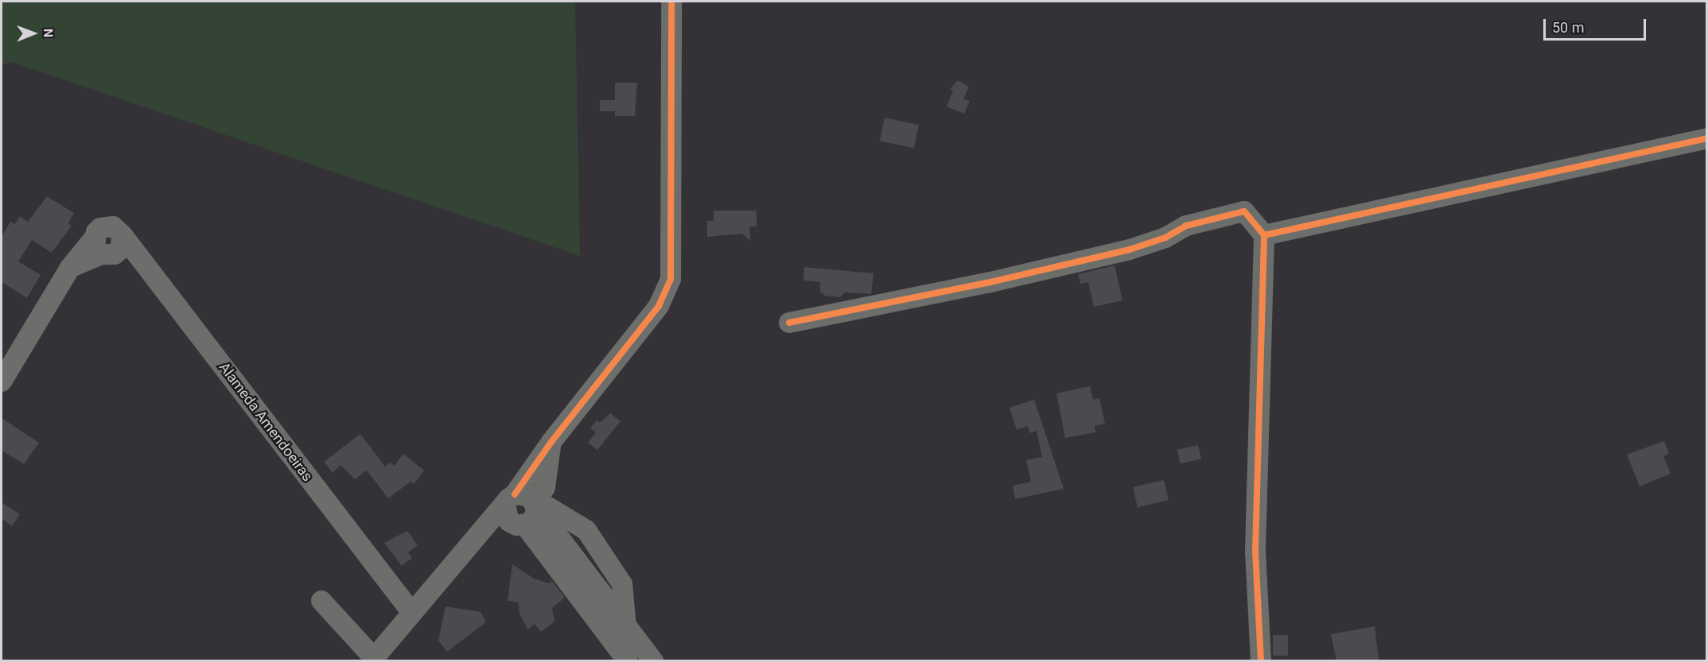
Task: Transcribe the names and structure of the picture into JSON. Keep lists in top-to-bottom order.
{
  "streets": {
    "street": ["Alameda Amendoeiras"]
  },
  "scale_bar": "50 m",
  "north": "right"
}
